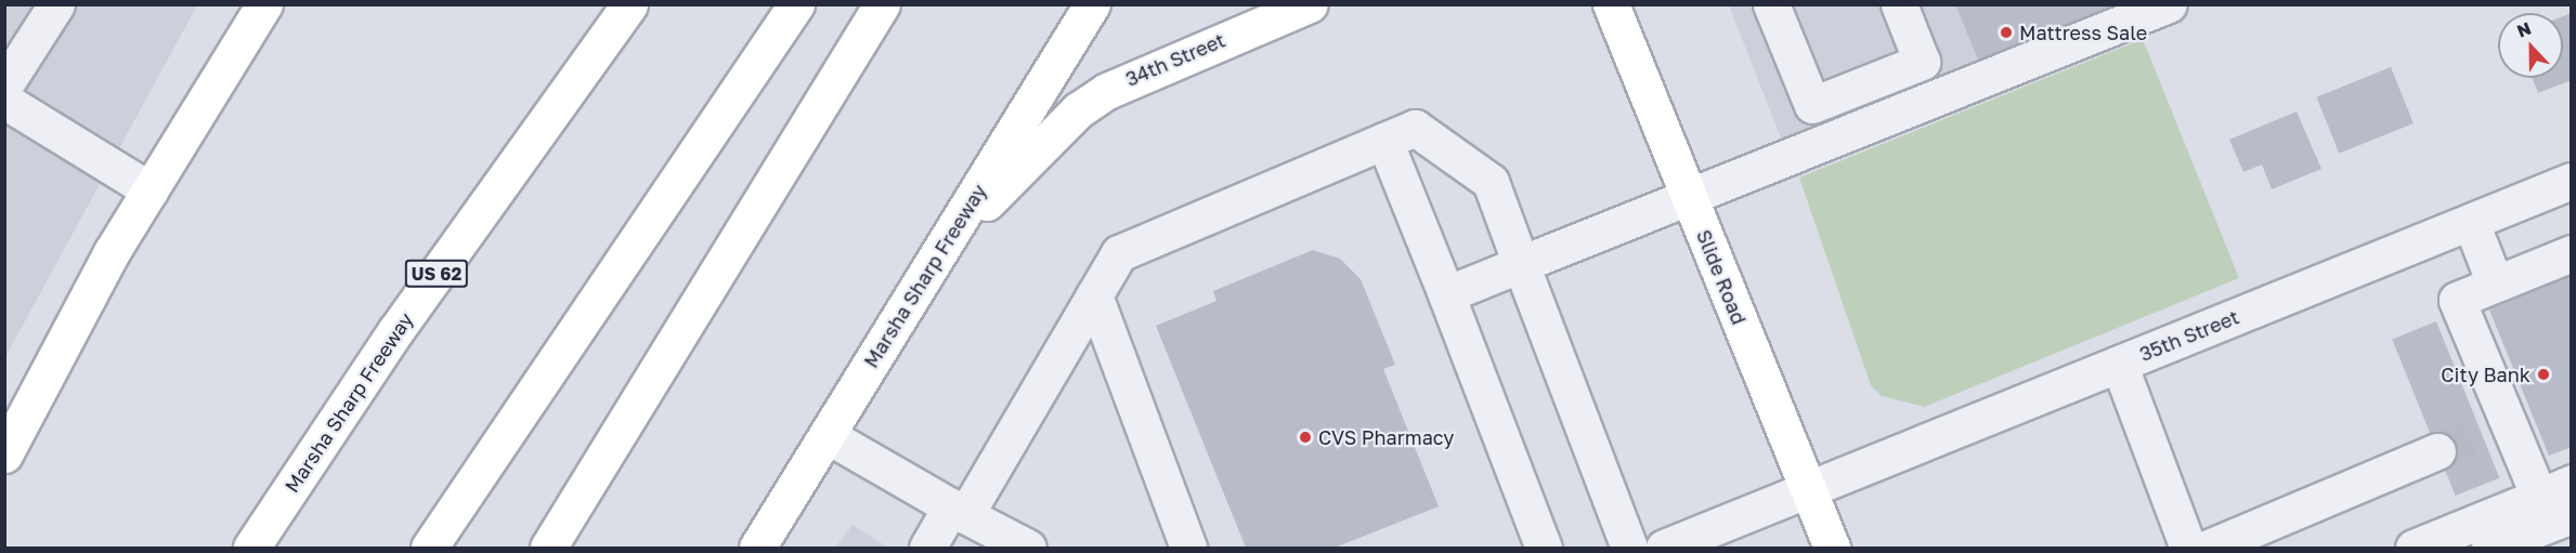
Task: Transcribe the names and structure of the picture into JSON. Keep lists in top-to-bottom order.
{
  "streets": {
    "main road": [
      "34th Street",
      "US 62",
      "Marsha Sharp Freeway",
      "Slide Road"
    ],
    "street": ["35th Street"]
  },
  "crossings": [
    ["34th Street", "Marsha Sharp Freeway"],
    ["Slide Road", "35th Street"]
  ],
  "places": ["Mattress Sale", "City Bank", "CVS Pharmacy"],
  "north": "top"
}
